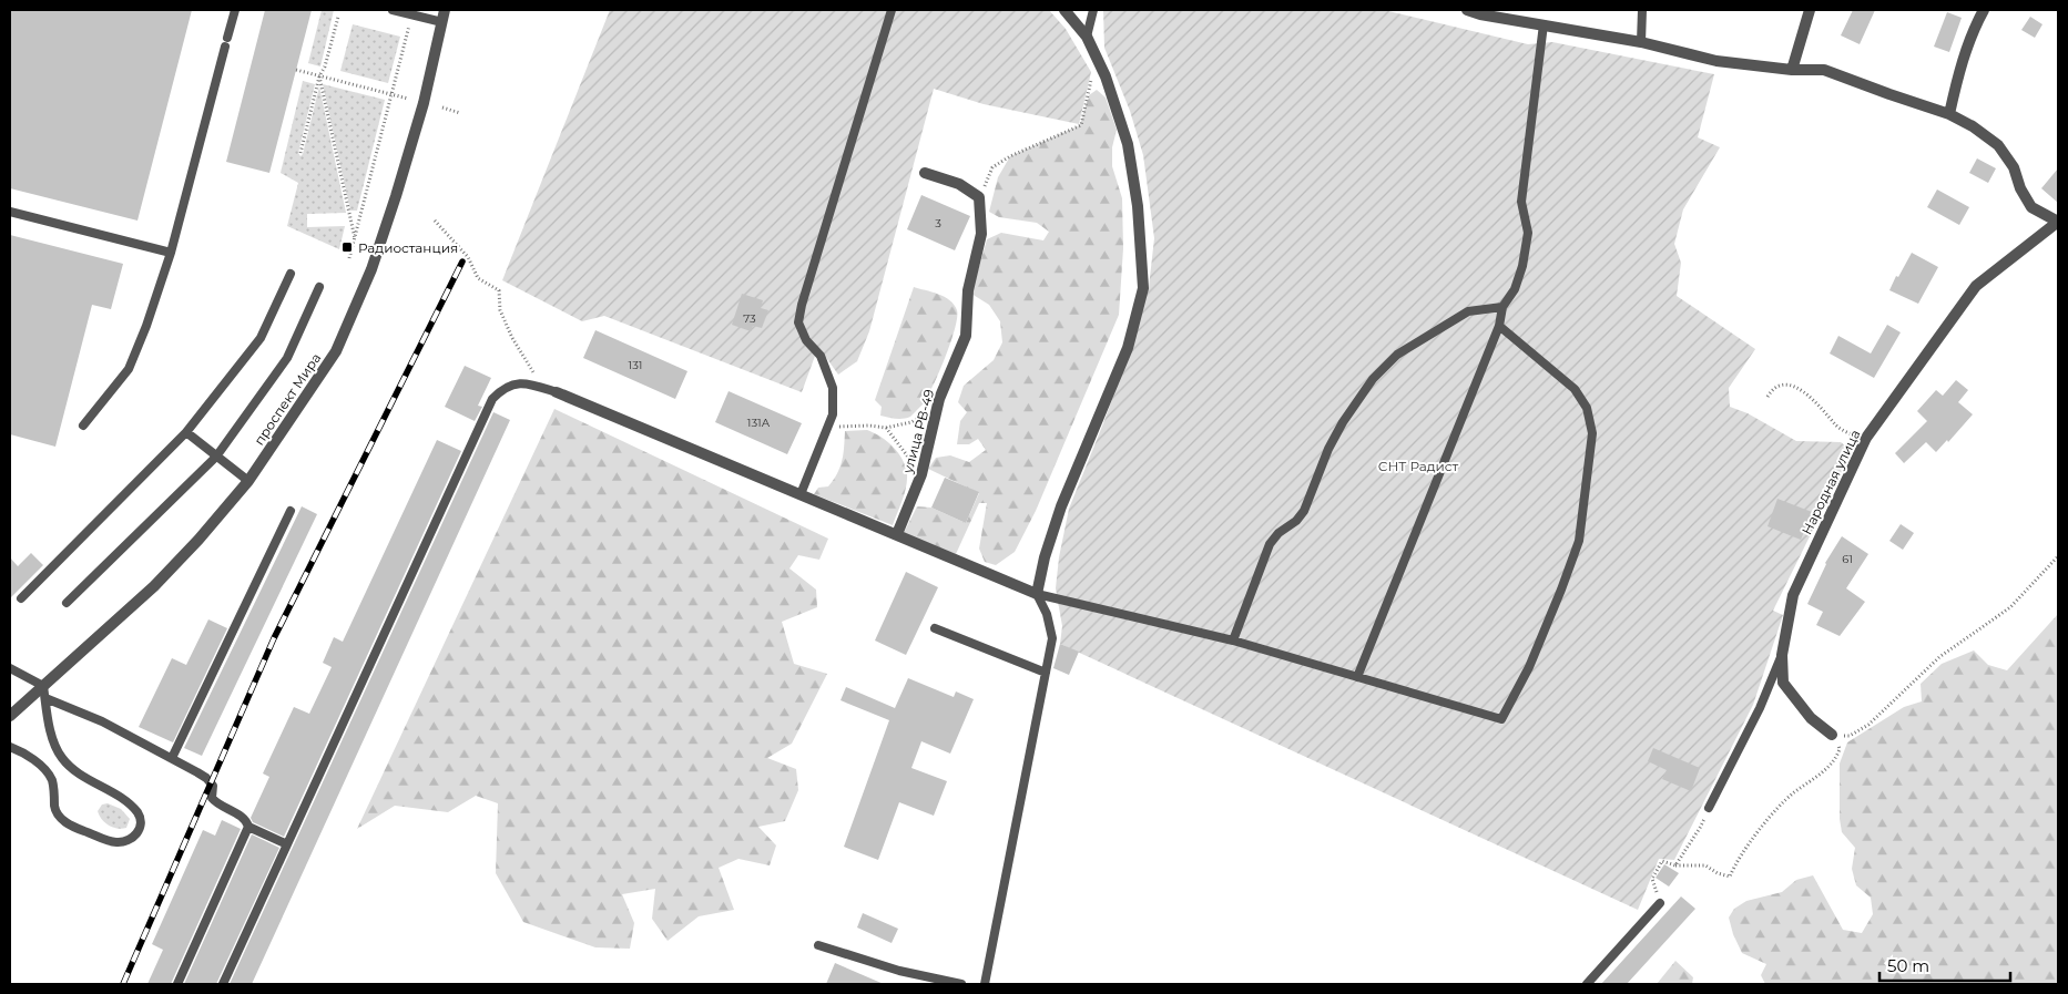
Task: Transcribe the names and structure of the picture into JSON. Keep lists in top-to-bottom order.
{
  "streets": {
    "street": ["проспект Мира", "улица РВ-49", "Народная улица"]
  },
  "parks": ["СНТ Радист"],
  "places": {
    "transit": ["Радиостанция"]
  },
  "house_numbers": [
    "3",
    "73",
    "131",
    "131А",
    "61"
  ],
  "scale_bar": "50 m"
}
